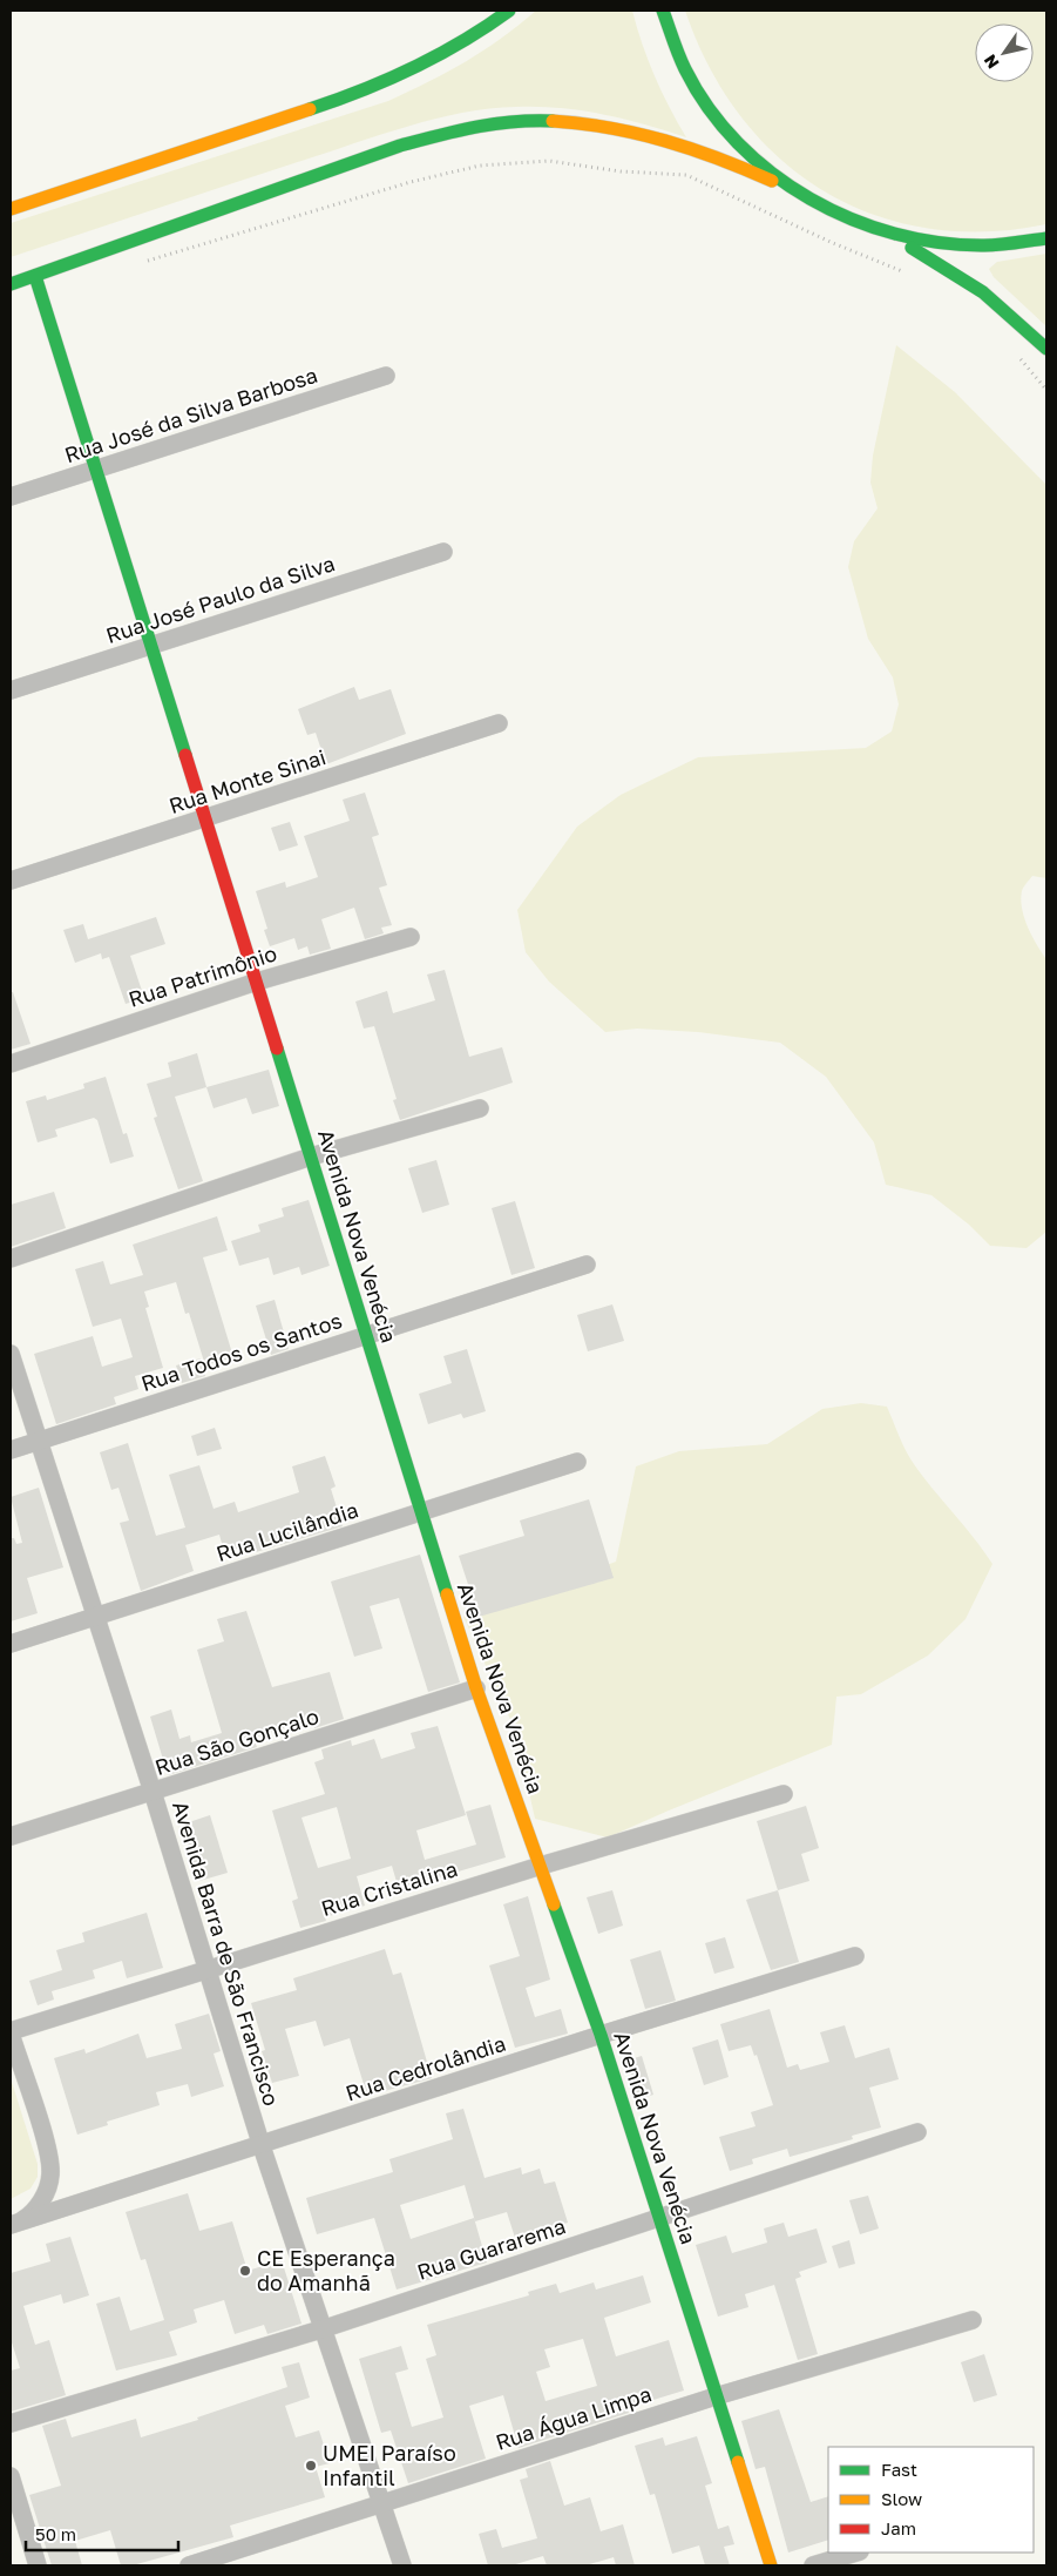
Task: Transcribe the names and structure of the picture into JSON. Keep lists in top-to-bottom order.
{
  "streets": {
    "street": [
      "Rua José da Silva Barbosa",
      "Rua José Paulo da Silva",
      "Rua Monte Sinai",
      "Rua Patrimônio",
      "Avenida Nova Venécia",
      "Rua Todos os Santos",
      "Rua Lucilândia",
      "Rua São Gonçalo",
      "Rua Cristalina",
      "Avenida Barra de São Francisco",
      "Rua Cedrolândia",
      "Rua Guararema",
      "Rua Água Limpa"
    ]
  },
  "crossings": [
    ["Rua José da Silva Barbosa", "Avenida Nova Venécia"],
    ["Rua José Paulo da Silva", "Avenida Nova Venécia"],
    ["Rua Monte Sinai", "Avenida Nova Venécia"],
    ["Rua Patrimônio", "Avenida Nova Venécia"],
    ["Avenida Nova Venécia", "Rua Todos os Santos"],
    ["Avenida Nova Venécia", "Rua Lucilândia"],
    ["Avenida Nova Venécia", "Rua São Gonçalo"],
    ["Avenida Nova Venécia", "Rua Cristalina"],
    ["Avenida Nova Venécia", "Rua Cedrolândia"],
    ["Avenida Nova Venécia", "Rua Guararema"],
    ["Avenida Nova Venécia", "Rua Água Limpa"],
    ["Rua Todos os Santos", "Avenida Barra de São Francisco"],
    ["Rua Lucilândia", "Avenida Barra de São Francisco"],
    ["Rua São Gonçalo", "Avenida Barra de São Francisco"],
    ["Rua Cristalina", "Avenida Barra de São Francisco"],
    ["Avenida Barra de São Francisco", "Rua Cedrolândia"],
    ["Avenida Barra de São Francisco", "Rua Guararema"],
    ["Avenida Barra de São Francisco", "Rua Água Limpa"]
  ],
  "places": ["CE Esperança do Amanhã", "UMEI Paraíso Infantil"],
  "legend": ["Fast", "Slow", "Jam"],
  "scale_bar": "50 m",
  "north": "bottom left"
}
